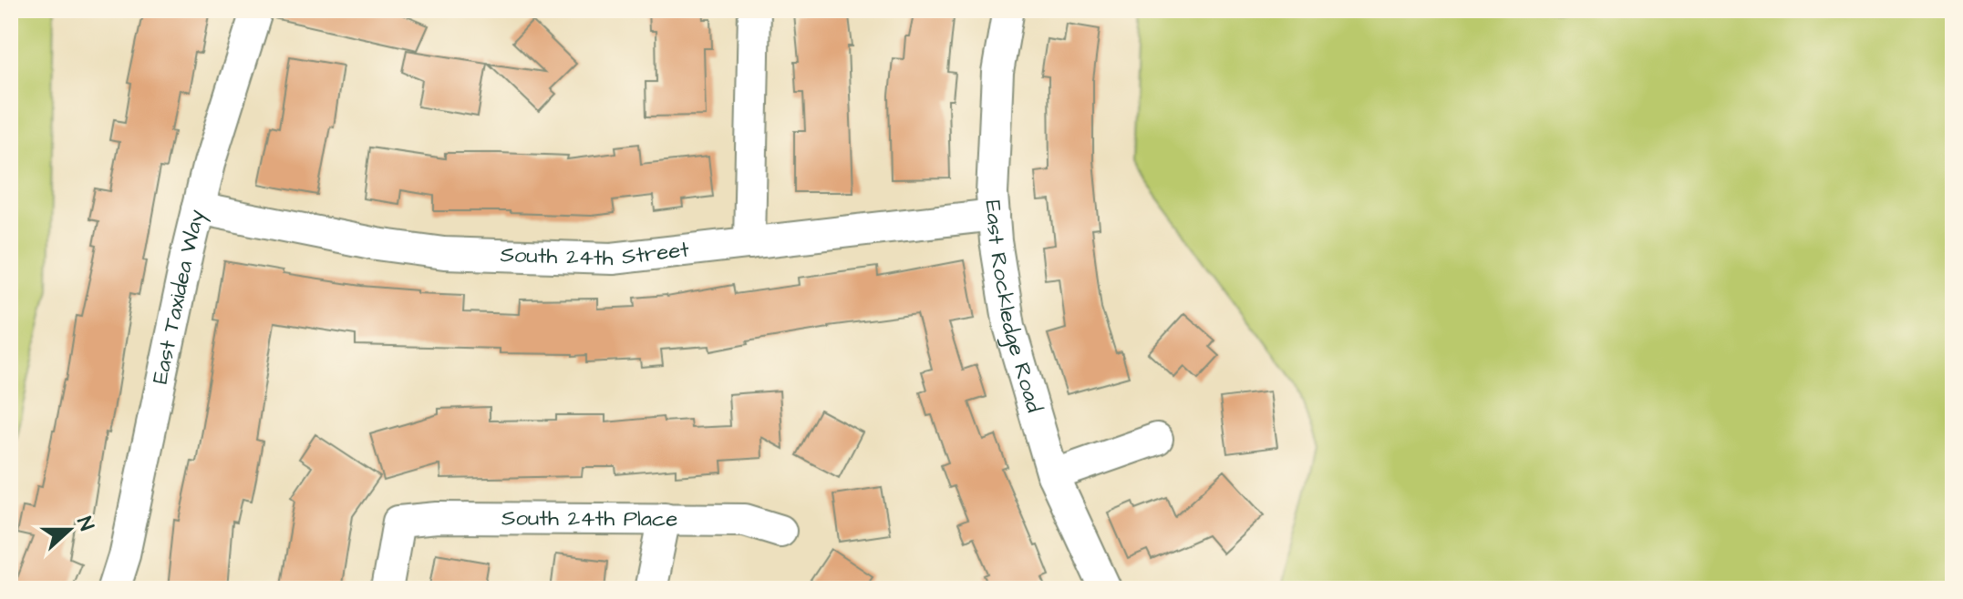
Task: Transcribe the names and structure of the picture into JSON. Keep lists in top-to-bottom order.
{
  "streets": {
    "street": [
      "South 24th Street",
      "East Taxidea Way",
      "East Rockledge Road",
      "South 24th Place"
    ]
  },
  "crossings": [
    ["South 24th Street", "East Taxidea Way"],
    ["South 24th Street", "East Rockledge Road"]
  ],
  "north": "right"
}
